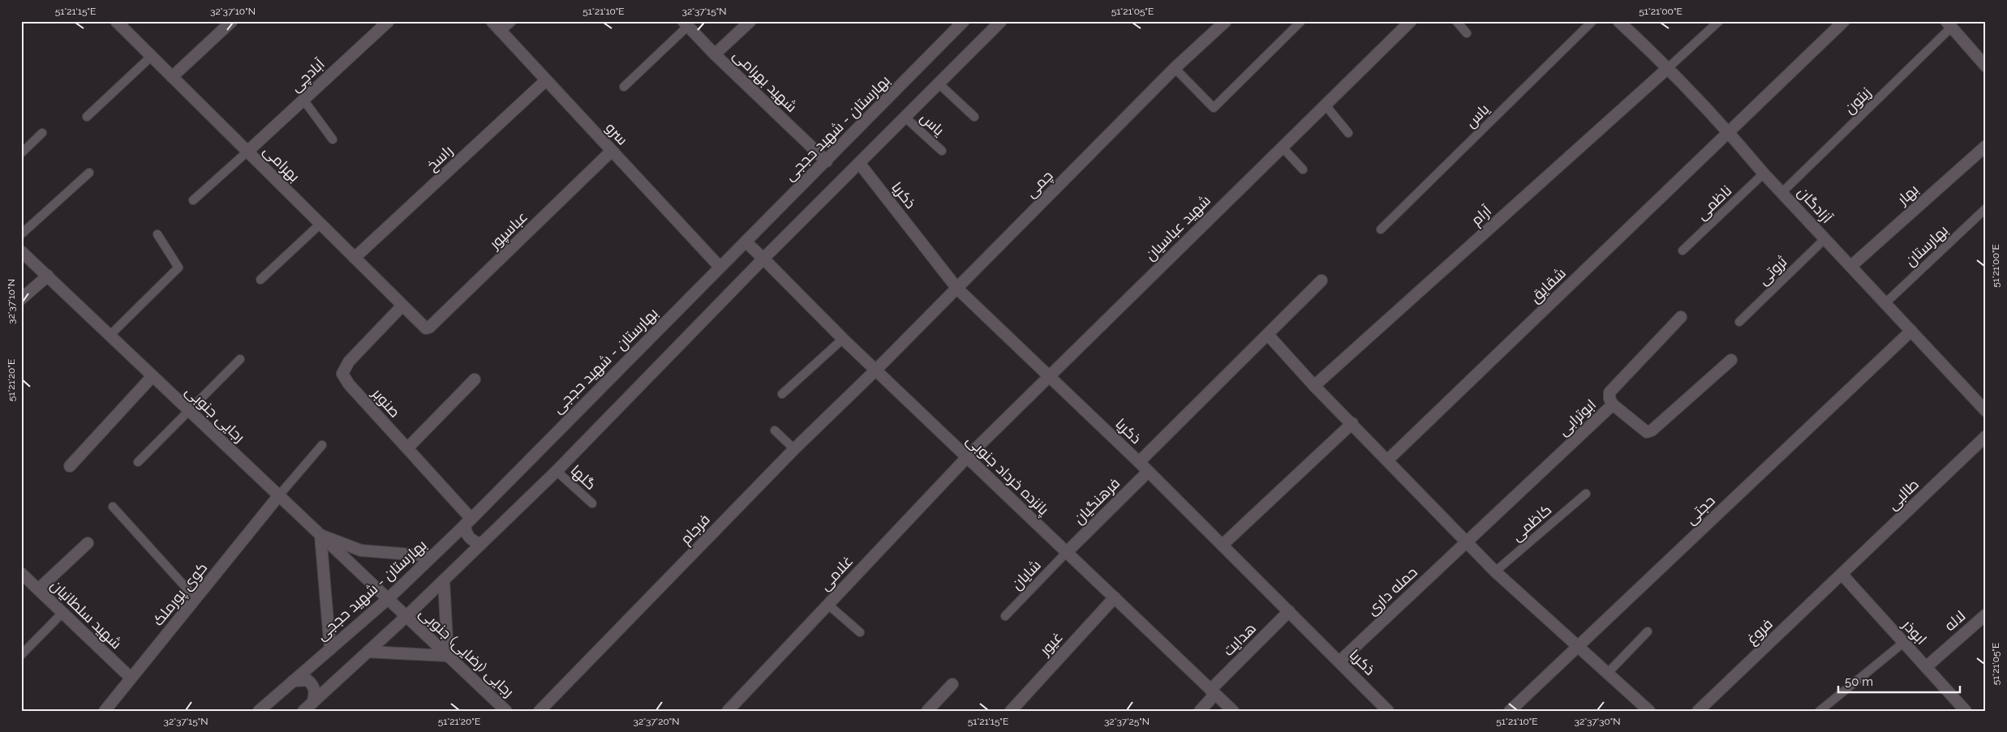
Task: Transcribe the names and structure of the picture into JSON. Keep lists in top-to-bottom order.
{
  "streets": {
    "street": [
      "آبادچی",
      "شهید بهرامی",
      "بهارستان - شهید حججی",
      "سرو",
      "راسخ",
      "بهرامی",
      "چمی",
      "بهار",
      "ذکریا",
      "آزادگان",
      "آرام",
      "شهید عباسیان",
      "عباسپور",
      "شقایق",
      "صنوبر",
      "رجایی جنوبی",
      "ابوترابی",
      "پانزده خرداد جنوبی",
      "طالبی",
      "فرهنگیان",
      "حجتی",
      "فرجام",
      "غلامی",
      "حمله داری",
      "کوی پورملک",
      "شهید سلطانیان",
      "لاله",
      "فروغ",
      "ابوذر",
      "هدایت",
      "غیور",
      "رجایی (رضایی) جنوبی"
    ],
    "lane": [
      "زیتون",
      "یاس",
      "ناظمی",
      "بهارستان",
      "ثروتی",
      "گلها",
      "کاظمی",
      "شایان"
    ]
  },
  "crossings": [
    ["آبادچی", "بهرامی"],
    ["شهید بهرامی", "بهارستان - شهید حججی"],
    ["زیتون", "آزادگان"],
    ["بهارستان - شهید حججی", "سرو"],
    ["بهارستان - شهید حججی", "صنوبر"],
    ["بهارستان - شهید حججی", "رجایی جنوبی"],
    ["بهارستان - شهید حججی", "پانزده خرداد جنوبی"],
    ["بهارستان - شهید حججی", "رجایی (رضایی) جنوبی"],
    ["سرو", "راسخ"],
    ["سرو", "عباسپور"],
    ["راسخ", "بهرامی"],
    ["بهرامی", "عباسپور"],
    ["بهرامی", "صنوبر"],
    ["چمی", "ذکریا"],
    ["چمی", "پانزده خرداد جنوبی"],
    ["چمی", "فرجام"],
    ["بهار", "آزادگان"],
    ["ذکریا", "شهید عباسیان"],
    ["ذکریا", "فرهنگیان"],
    ["ذکریا", "حمله داری"],
    ["ذکریا", "هدایت"],
    ["ناظمی", "آزادگان"],
    ["آزادگان", "آرام"],
    ["آزادگان", "بهارستان"],
    ["آزادگان", "ثروتی"],
    ["آزادگان", "شقایق"],
    ["آزادگان", "حجتی"],
    ["شهید عباسیان", "پانزده خرداد جنوبی"],
    ["شهید عباسیان", "غلامی"],
    ["رجایی جنوبی", "کوی پورملک"],
    ["رجایی جنوبی", "رجایی (رضایی) جنوبی"],
    ["ابوترابی", "حمله داری"],
    ["پانزده خرداد جنوبی", "فرهنگیان"],
    ["پانزده خرداد جنوبی", "فرجام"],
    ["پانزده خرداد جنوبی", "غلامی"],
    ["پانزده خرداد جنوبی", "شایان"],
    ["پانزده خرداد جنوبی", "هدایت"],
    ["پانزده خرداد جنوبی", "غیور"],
    ["طالبی", "فروغ"],
    ["طالبی", "ابوذر"],
    ["فرهنگیان", "شایان"],
    ["کوی پورملک", "شهید سلطانیان"],
    ["لاله", "ابوذر"],
    ["فروغ", "ابوذر"]
  ],
  "scale_bar": "50 m",
  "coordinates": [
    "51°21'15\"E",
    "32°37'10\"N",
    "51°21'10\"E",
    "32°37'15\"N",
    "51°21'05\"E",
    "51°21'00\"E",
    "51°21'20\"E",
    "32°37'20\"N",
    "32°37'25\"N",
    "32°37'30\"N"
  ]
}
